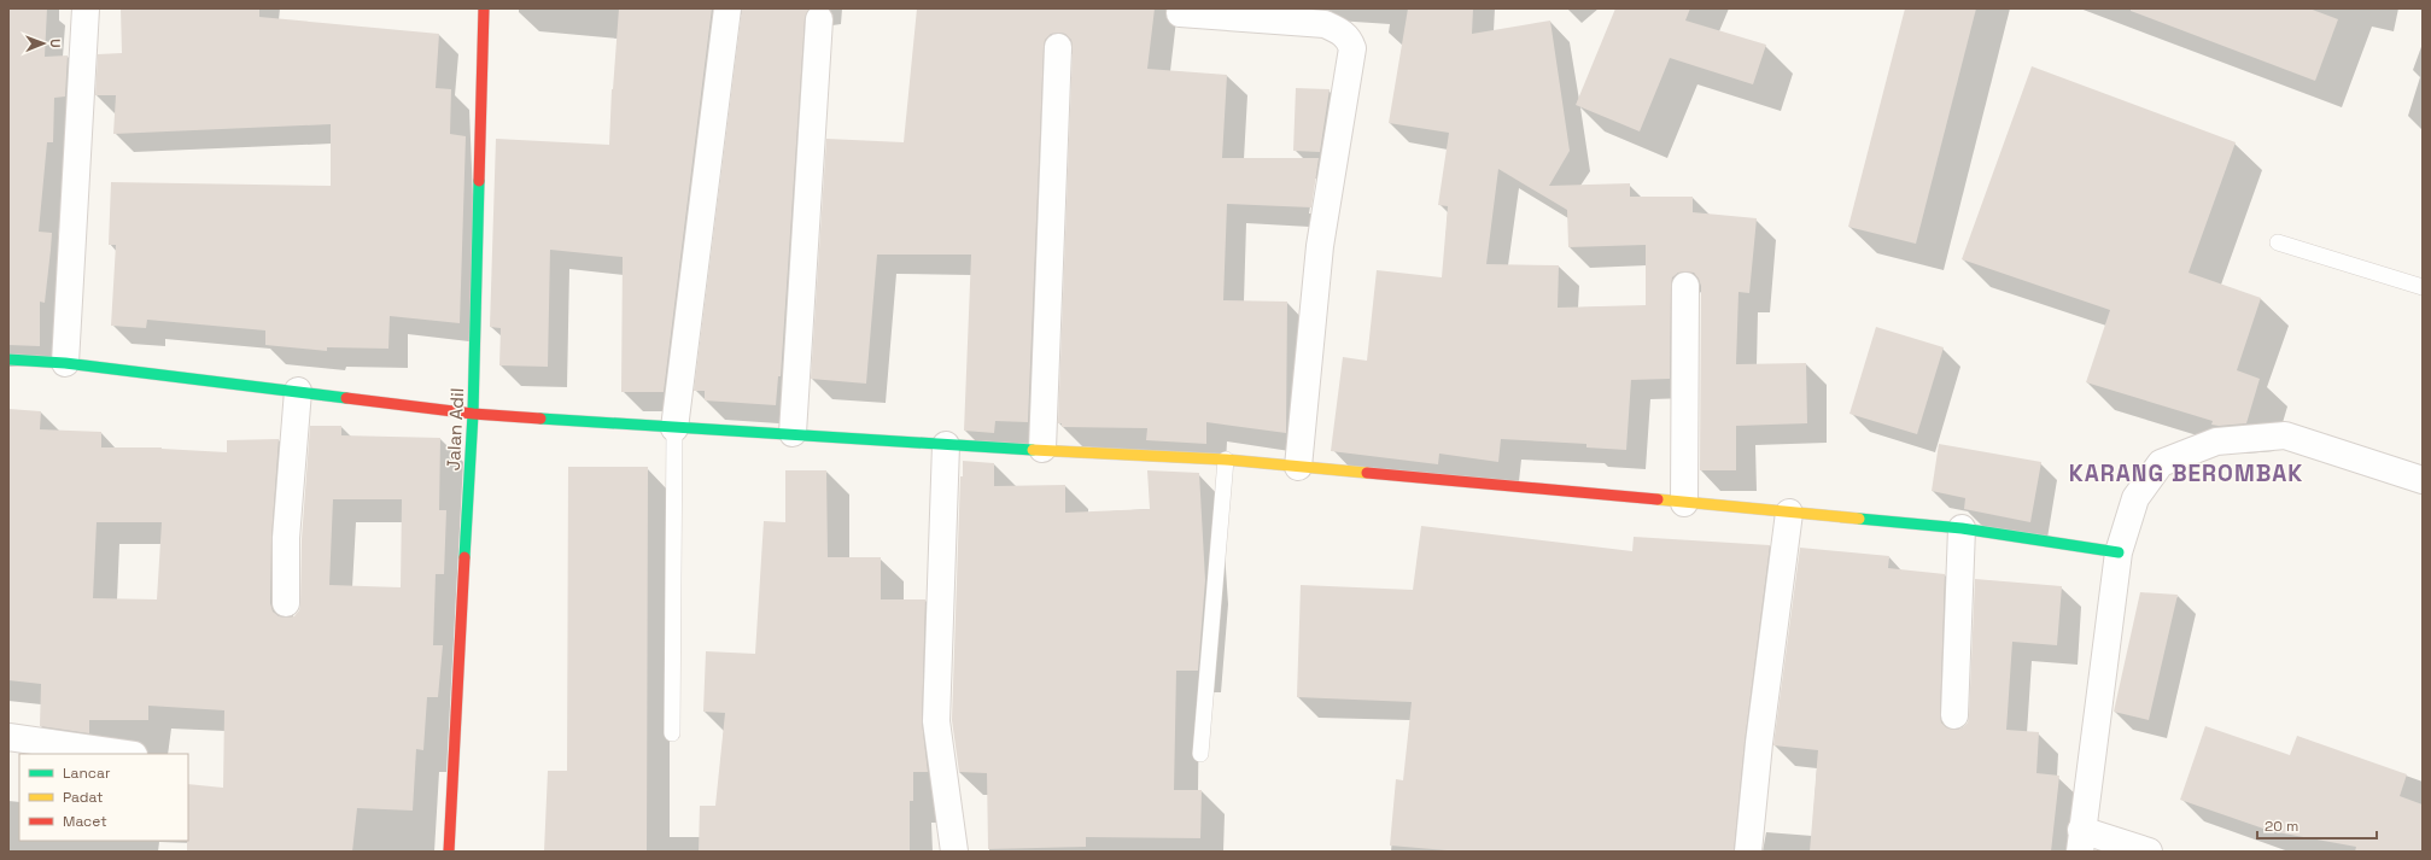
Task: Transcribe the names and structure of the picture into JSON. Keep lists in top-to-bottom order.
{
  "streets": {
    "street": ["Jalan Adil"]
  },
  "districts": ["KARANG BEROMBAK"],
  "legend": ["Lancar", "Padat", "Macet"],
  "scale_bar": "20 m",
  "north": "right"
}
